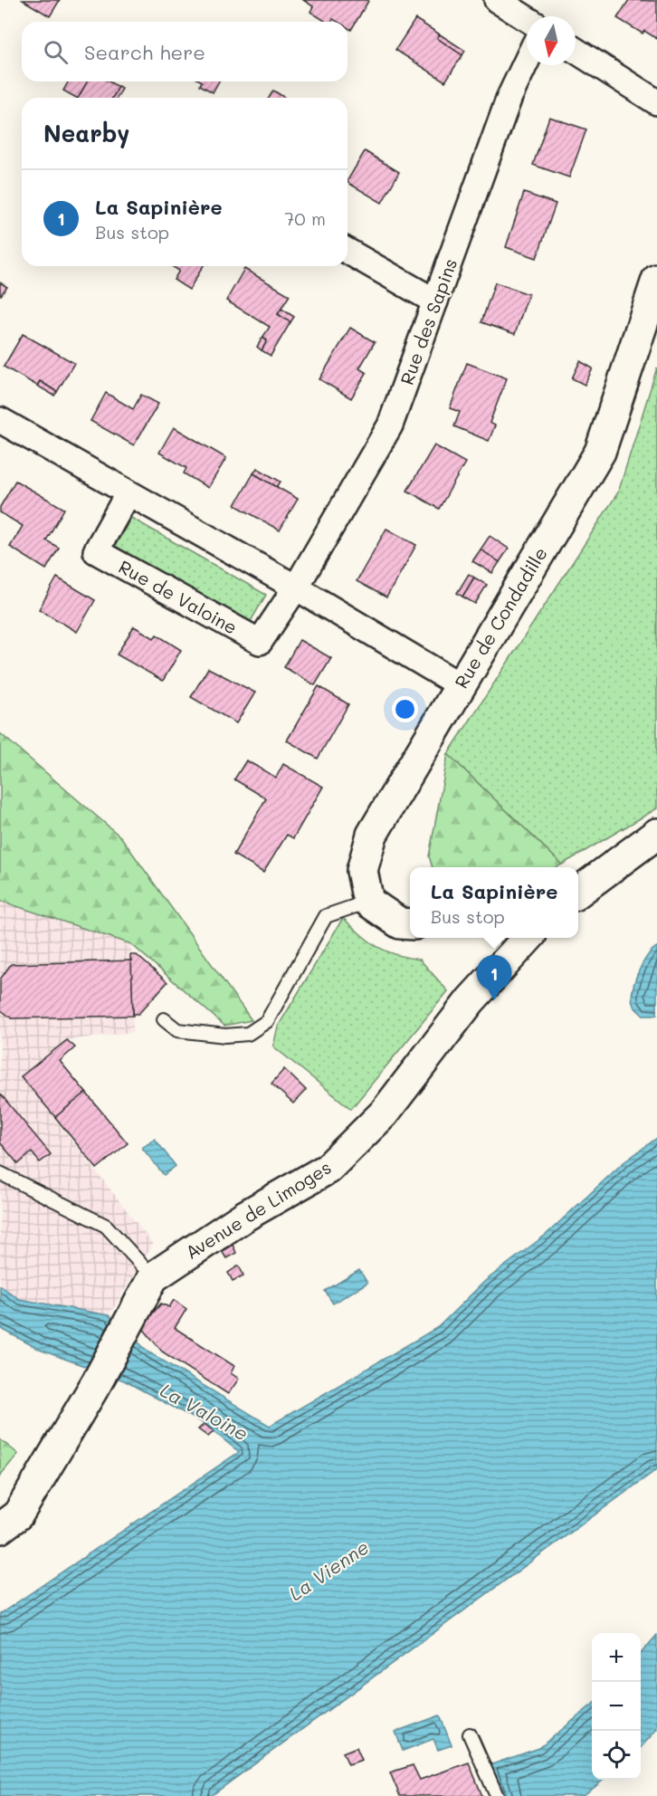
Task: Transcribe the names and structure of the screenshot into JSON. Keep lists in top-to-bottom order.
{
  "streets": {
    "main road": ["Rue de Condadille", "Avenue de Limoges"],
    "street": ["Rue des Sapins", "Rue de Valoine"]
  },
  "crossings": [
    ["Rue des Sapins", "Rue de Valoine"]
  ],
  "water": ["La Valoine", "La Vienne"],
  "north": "bottom",
  "page": {
    "search": "Search here",
    "heading": "Nearby",
    "list": [
      {
        "mark": "1",
        "name": "La Sapinière",
        "note": "Bus stop",
        "value": "70 m"
      }
    ],
    "popup": ["La Sapinière", "Bus stop"],
    "pins": "1",
    "map_buttons": ["+", "−"]
  }
}
